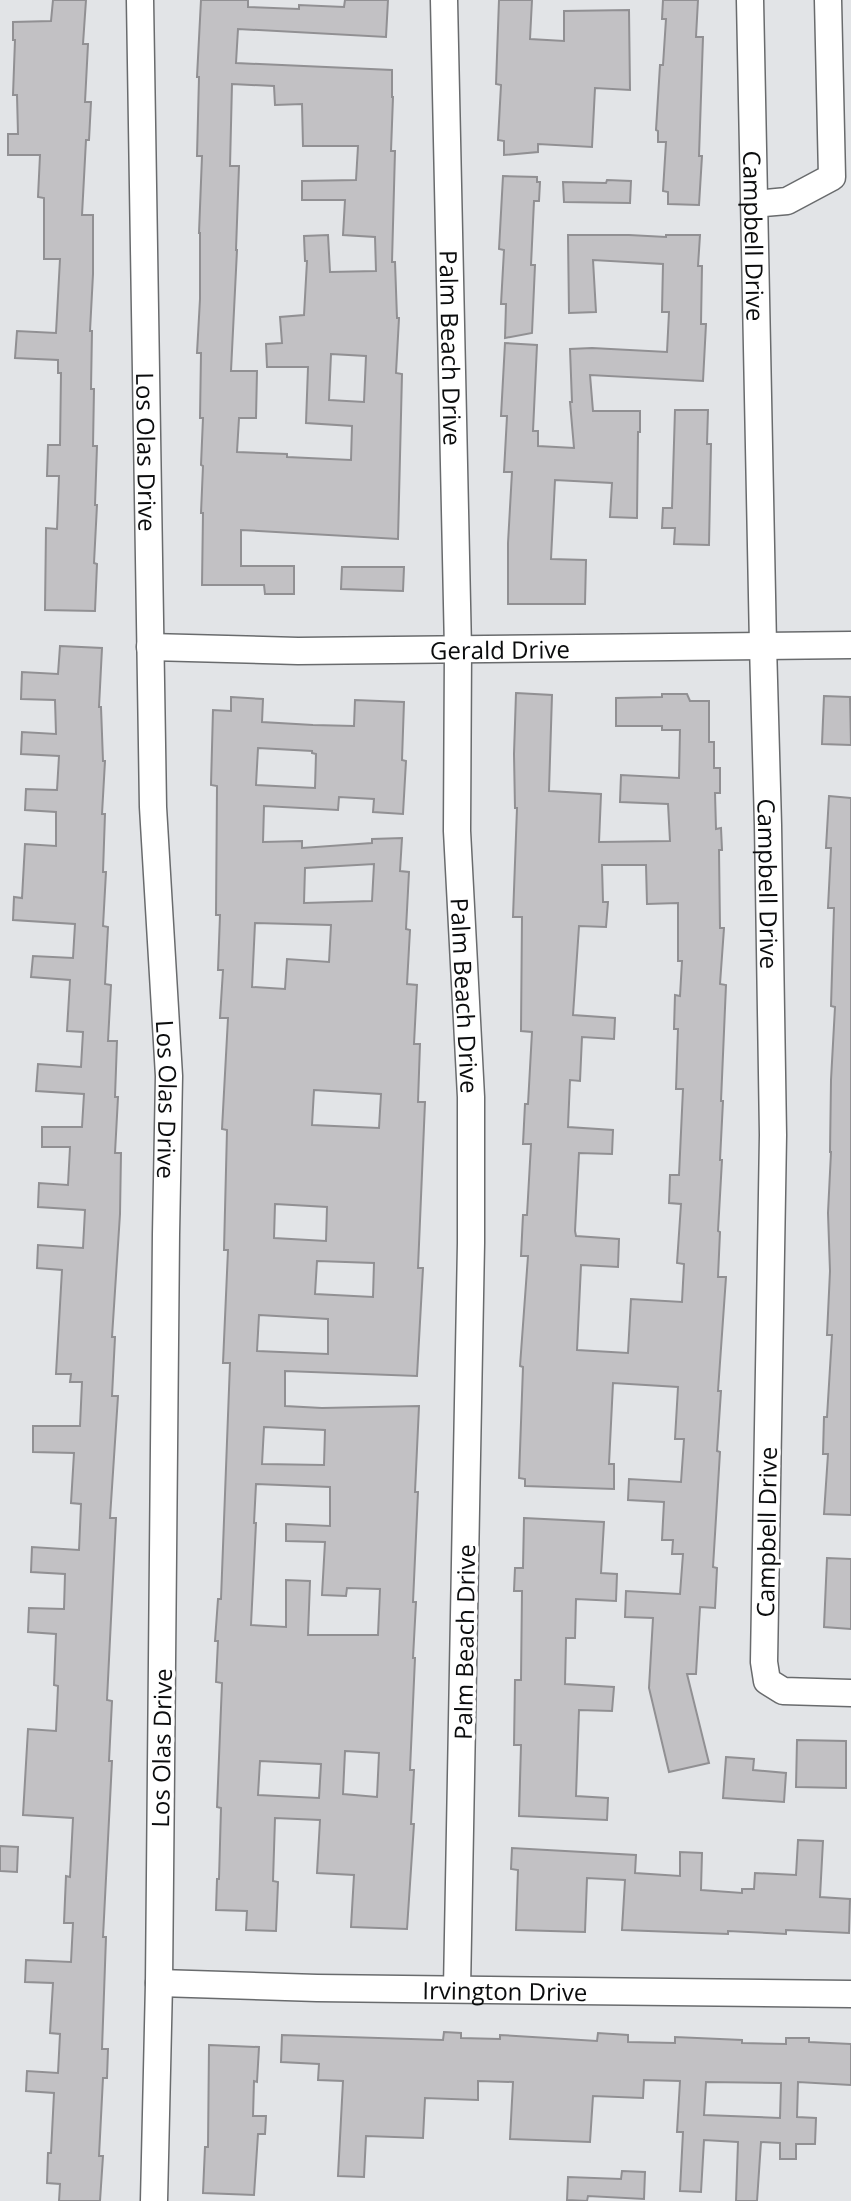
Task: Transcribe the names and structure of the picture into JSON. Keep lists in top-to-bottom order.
{
  "streets": {
    "street": [
      "Campbell Drive",
      "Palm Beach Drive",
      "Los Olas Drive",
      "Gerald Drive",
      "Irvington Drive"
    ]
  },
  "crossings": [
    ["Campbell Drive", "Gerald Drive"],
    ["Palm Beach Drive", "Gerald Drive"],
    ["Palm Beach Drive", "Irvington Drive"],
    ["Los Olas Drive", "Gerald Drive"],
    ["Los Olas Drive", "Irvington Drive"]
  ]
}
